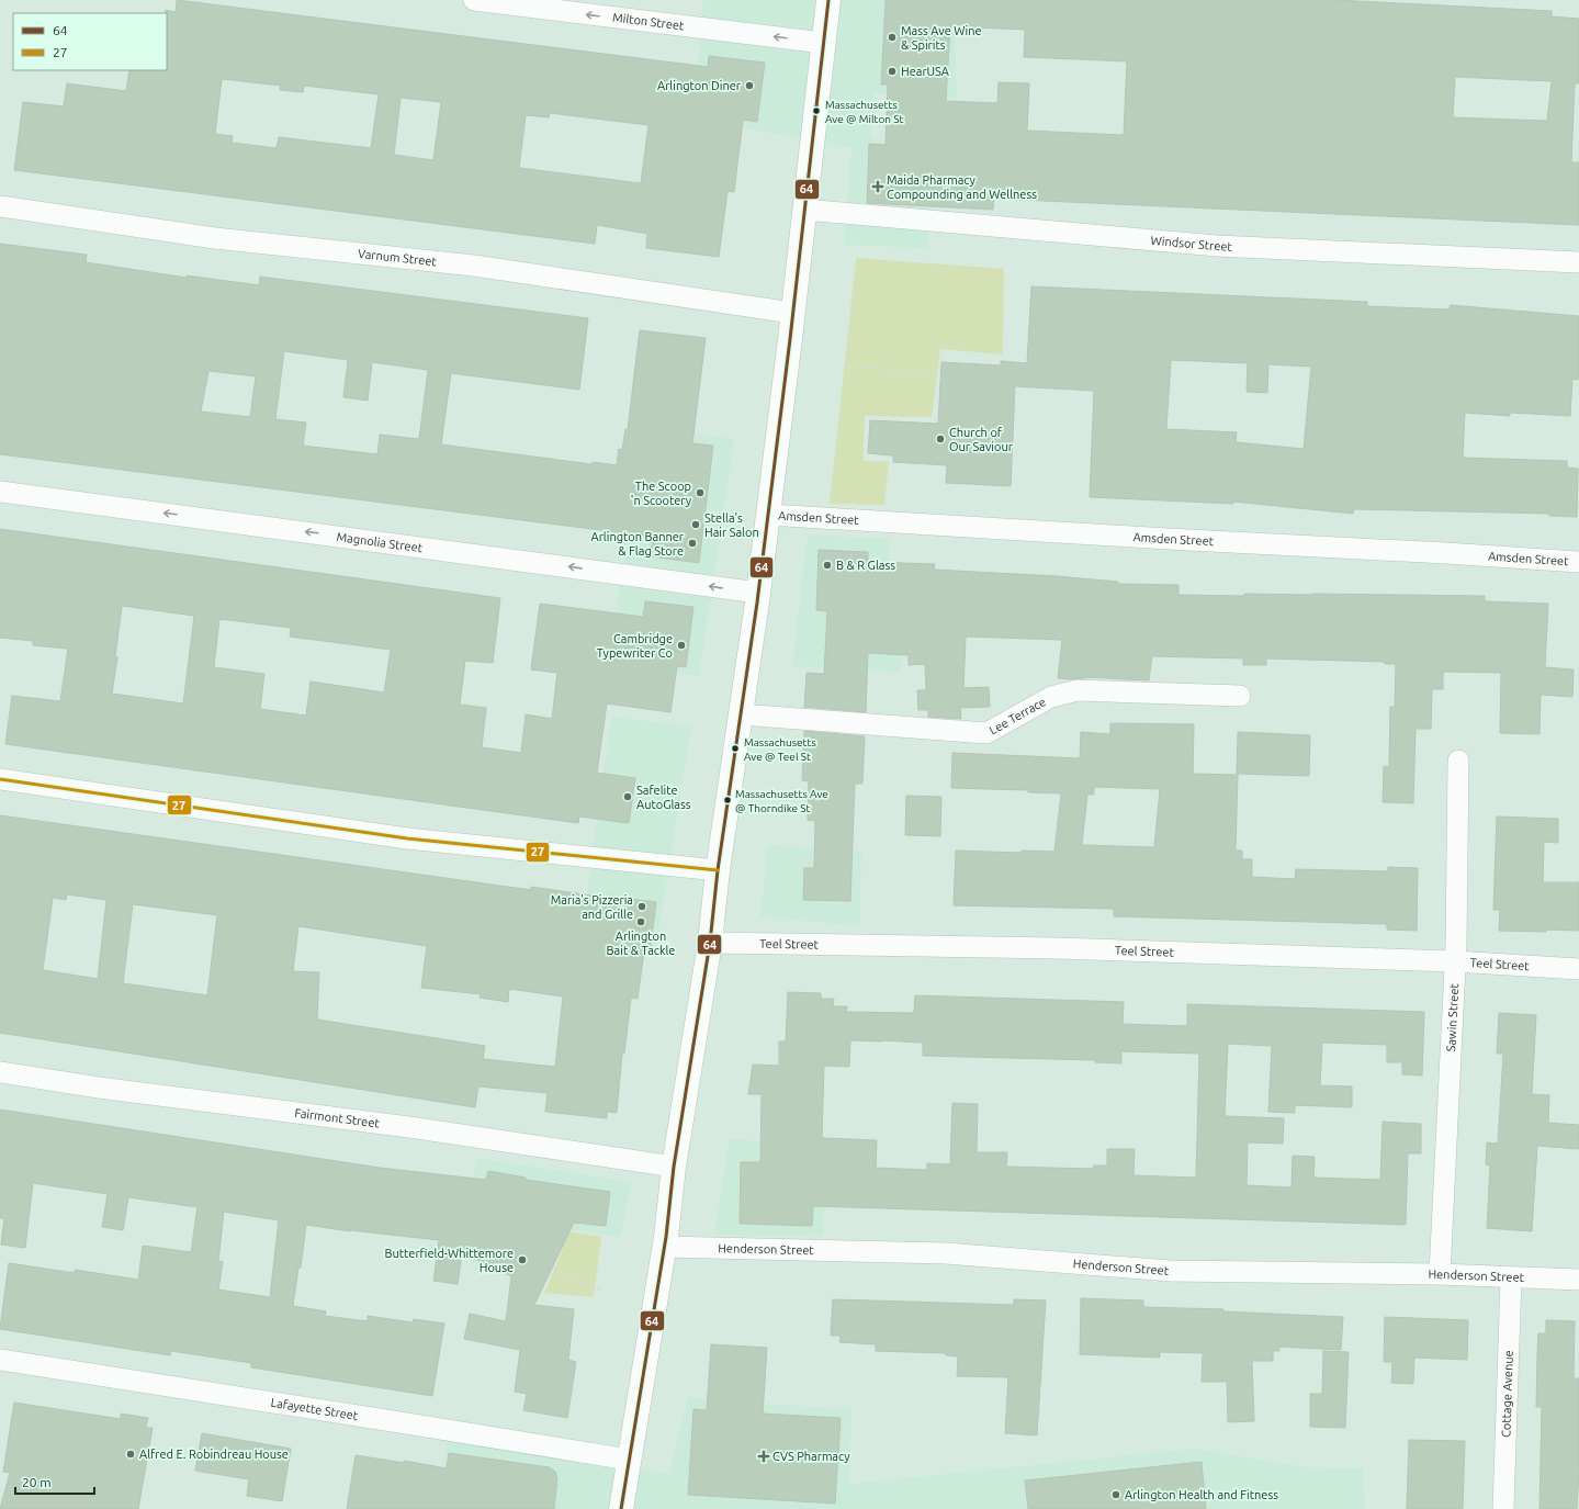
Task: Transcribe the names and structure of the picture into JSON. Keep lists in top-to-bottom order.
{
  "streets": {
    "street": [
      "Milton Street",
      "Windsor Street",
      "Varnum Street",
      "Amsden Street",
      "Magnolia Street",
      "Lee Terrace",
      "Teel Street",
      "Sawin Street",
      "Fairmont Street",
      "Henderson Street",
      "Cottage Avenue",
      "Lafayette Street"
    ]
  },
  "crossings": [
    ["Teel Street", "Sawin Street"],
    ["Sawin Street", "Henderson Street"],
    ["Henderson Street", "Cottage Avenue"]
  ],
  "one_way": ["Milton Street", "Magnolia Street"],
  "places": {
    "other": [
      "Mass Ave Wine & Spirits",
      "HearUSA",
      "Arlington Diner",
      "Massachusetts Ave @ Milton St",
      "Church of Our Saviour",
      "The Scoop 'n Scootery",
      "Stella's Hair Salon",
      "Arlington Banner & Flag Store",
      "B & R Glass",
      "Cambridge Typewriter Co",
      "Massachusetts Ave @ Teel St",
      "Safelite AutoGlass",
      "Massachusetts Ave @ Thorndike St",
      "Maria's Pizzeria and Grille",
      "Arlington Bait & Tackle",
      "Butterfield-Whittemore House",
      "Alfred E. Robindreau House",
      "Arlington Health and Fitness"
    ],
    "health": ["Maida Pharmacy Compounding and Wellness", "CVS Pharmacy"]
  },
  "lines": ["transit line 64", "transit line 27"],
  "legend": ["64", "27"],
  "scale_bar": "20 m"
}
